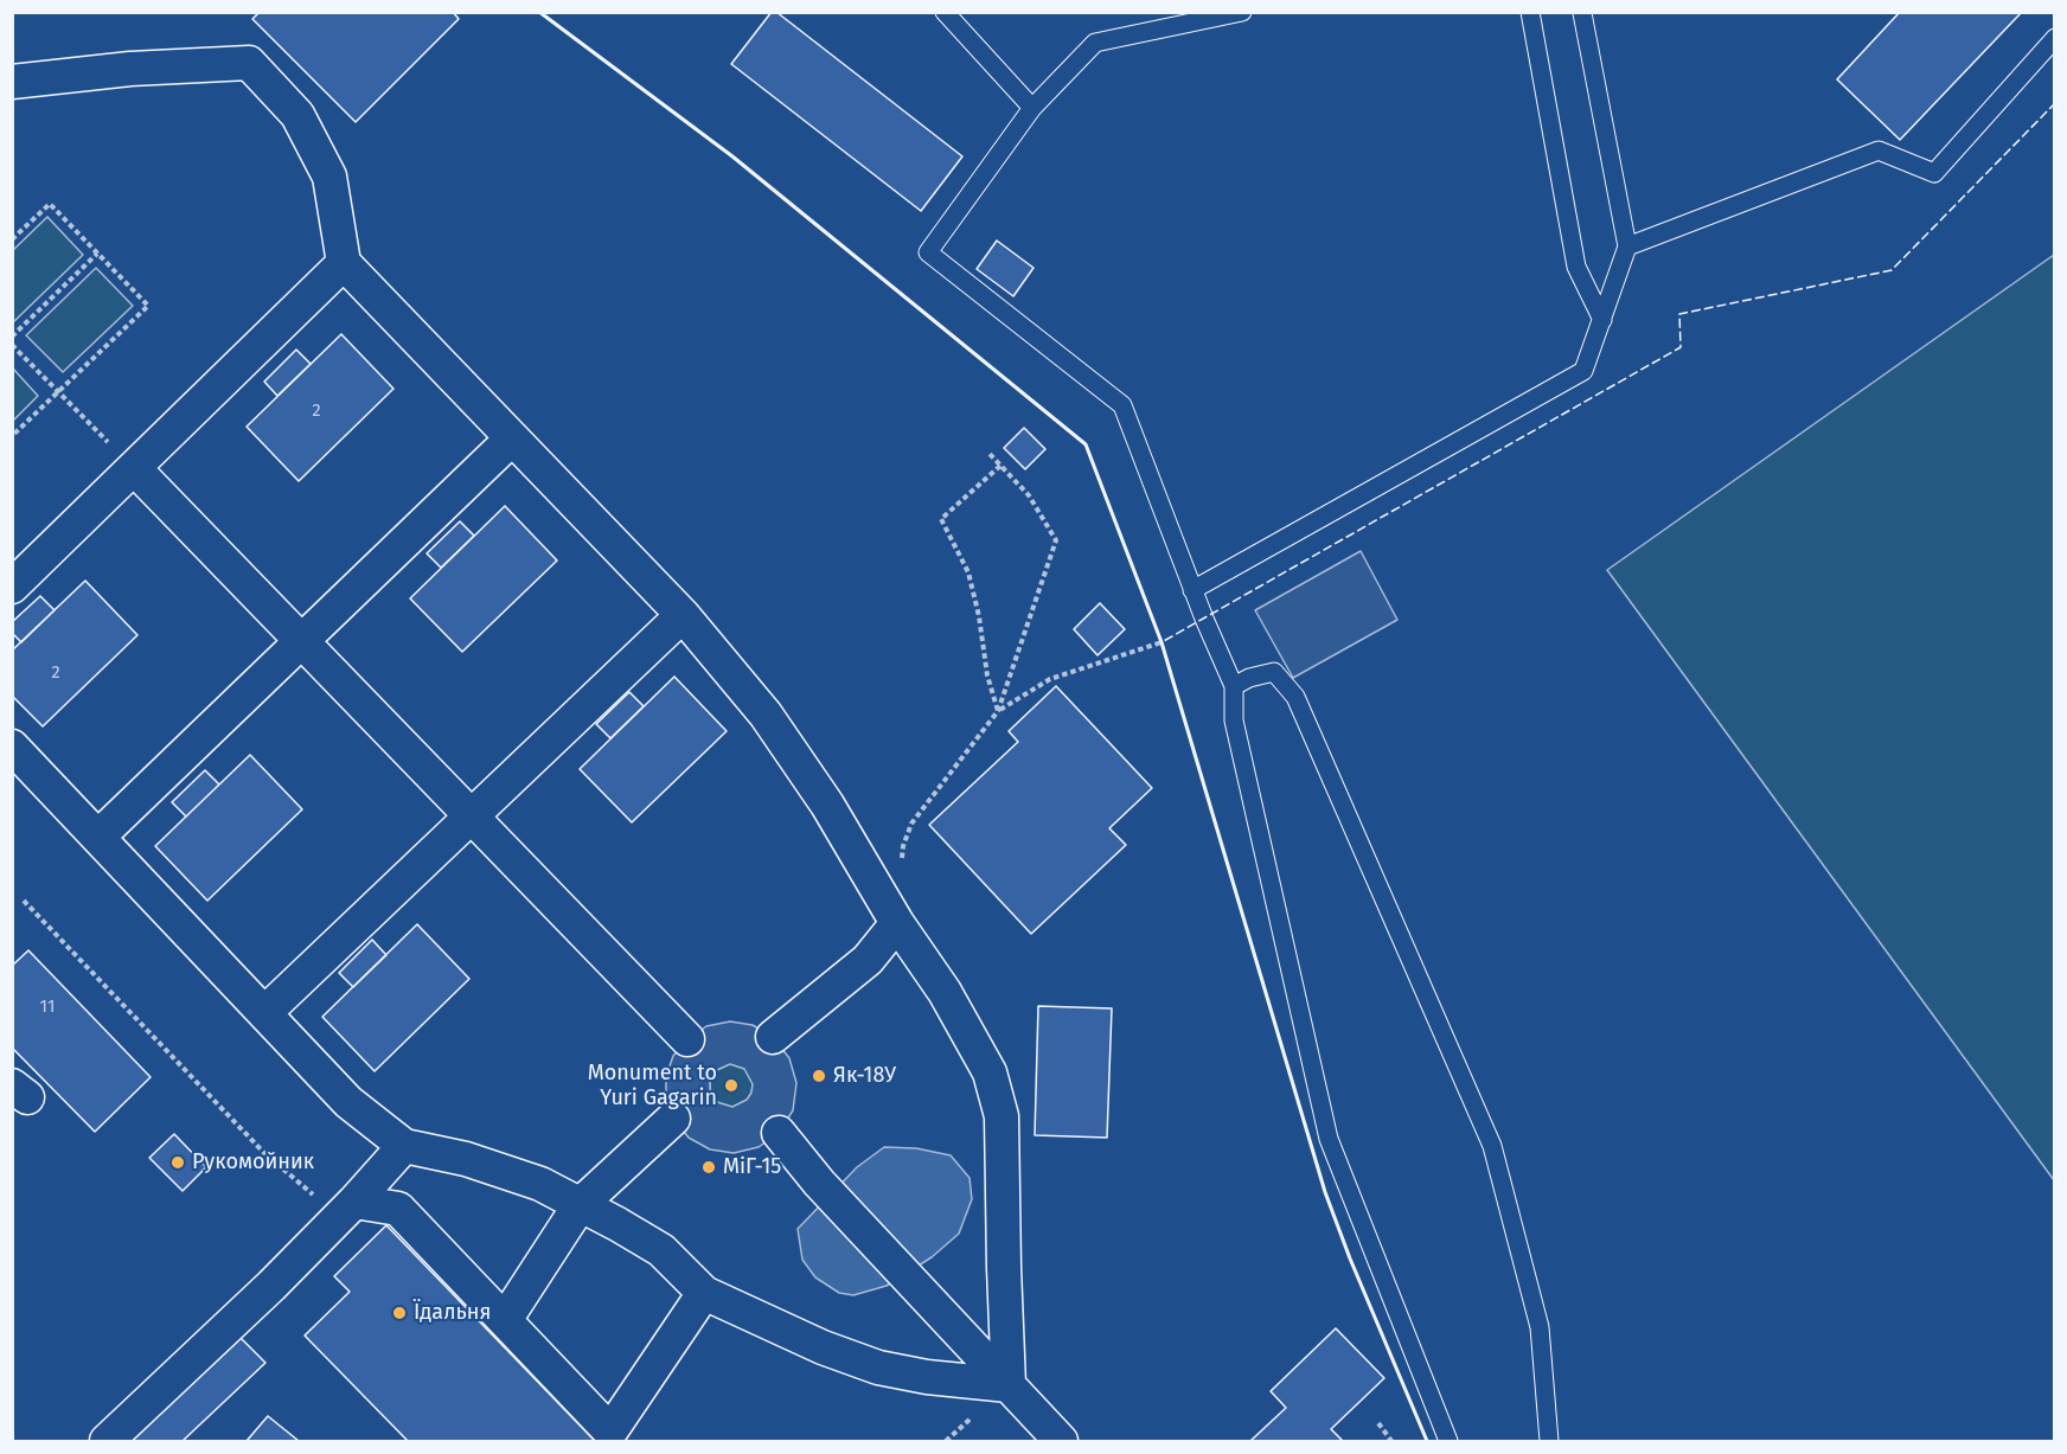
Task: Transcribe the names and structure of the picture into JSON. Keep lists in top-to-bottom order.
{
  "places": [
    "Як-18У",
    "Monument to Yuri Gagarin",
    "Рукомойник",
    "МіГ-15",
    "Їдальня"
  ],
  "house_numbers": ["2", "2", "11"]
}
